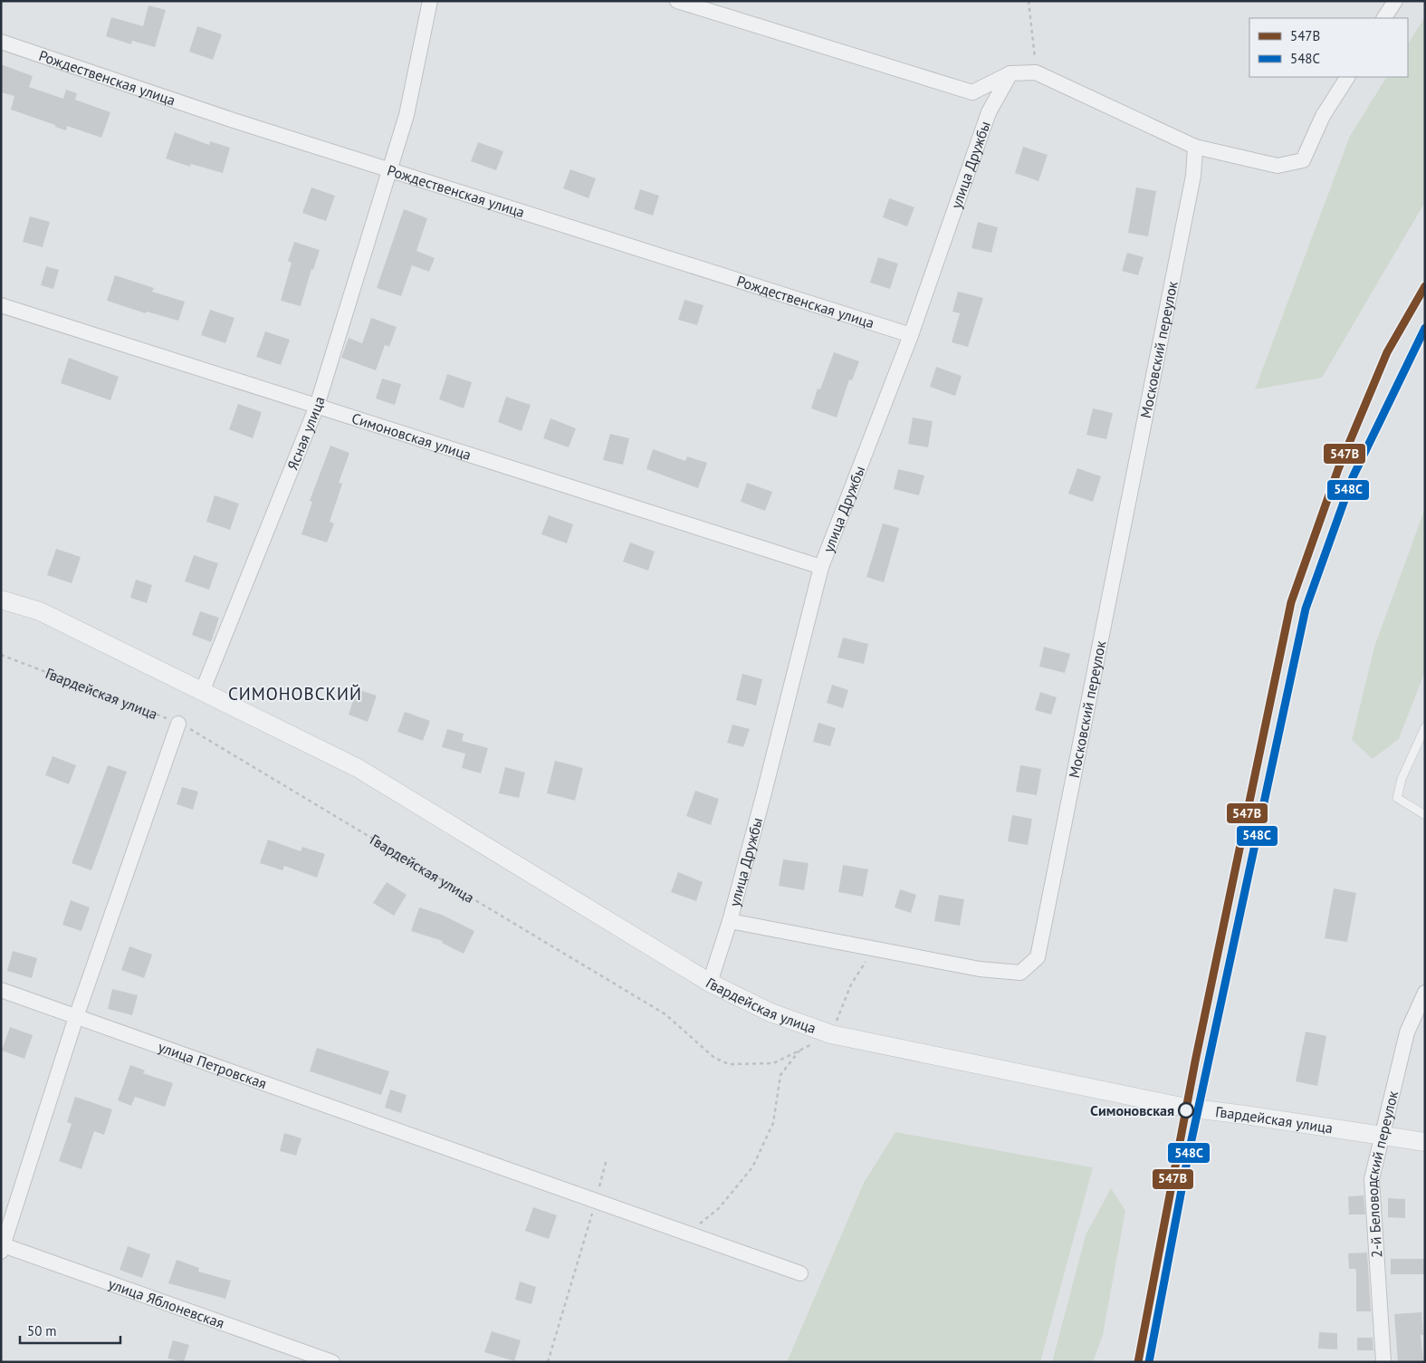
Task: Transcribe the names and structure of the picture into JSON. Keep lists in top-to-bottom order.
{
  "streets": {
    "street": [
      "Рождественская улица",
      "улица Дружбы",
      "Московский переулок",
      "Ясная улица",
      "Симоновская улица",
      "Гвардейская улица",
      "улица Петровская",
      "2-й Беловодский переулок",
      "улица Яблоневская"
    ]
  },
  "crossings": [
    ["Рождественская улица", "улица Дружбы"],
    ["Рождественская улица", "Ясная улица"],
    ["улица Дружбы", "Московский переулок"],
    ["улица Дружбы", "Симоновская улица"],
    ["улица Дружбы", "Гвардейская улица"],
    ["Московский переулок", "Гвардейская улица"],
    ["Ясная улица", "Симоновская улица"],
    ["Ясная улица", "Гвардейская улица"],
    ["Гвардейская улица", "2-й Беловодский переулок"]
  ],
  "districts": ["СИМОНОВСКИЙ"],
  "places": ["Симоновская"],
  "lines": ["transit line 547В", "transit line 548С"],
  "legend": ["547В", "548С"],
  "scale_bar": "50 m"
}
